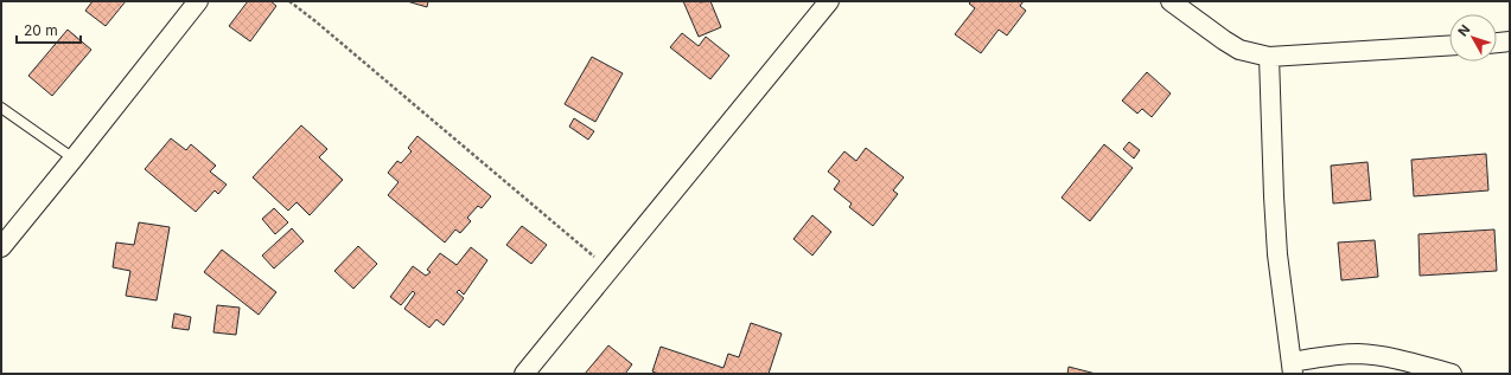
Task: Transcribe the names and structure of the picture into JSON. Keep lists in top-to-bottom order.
{
  "scale_bar": "20 m",
  "north": "top left"
}
